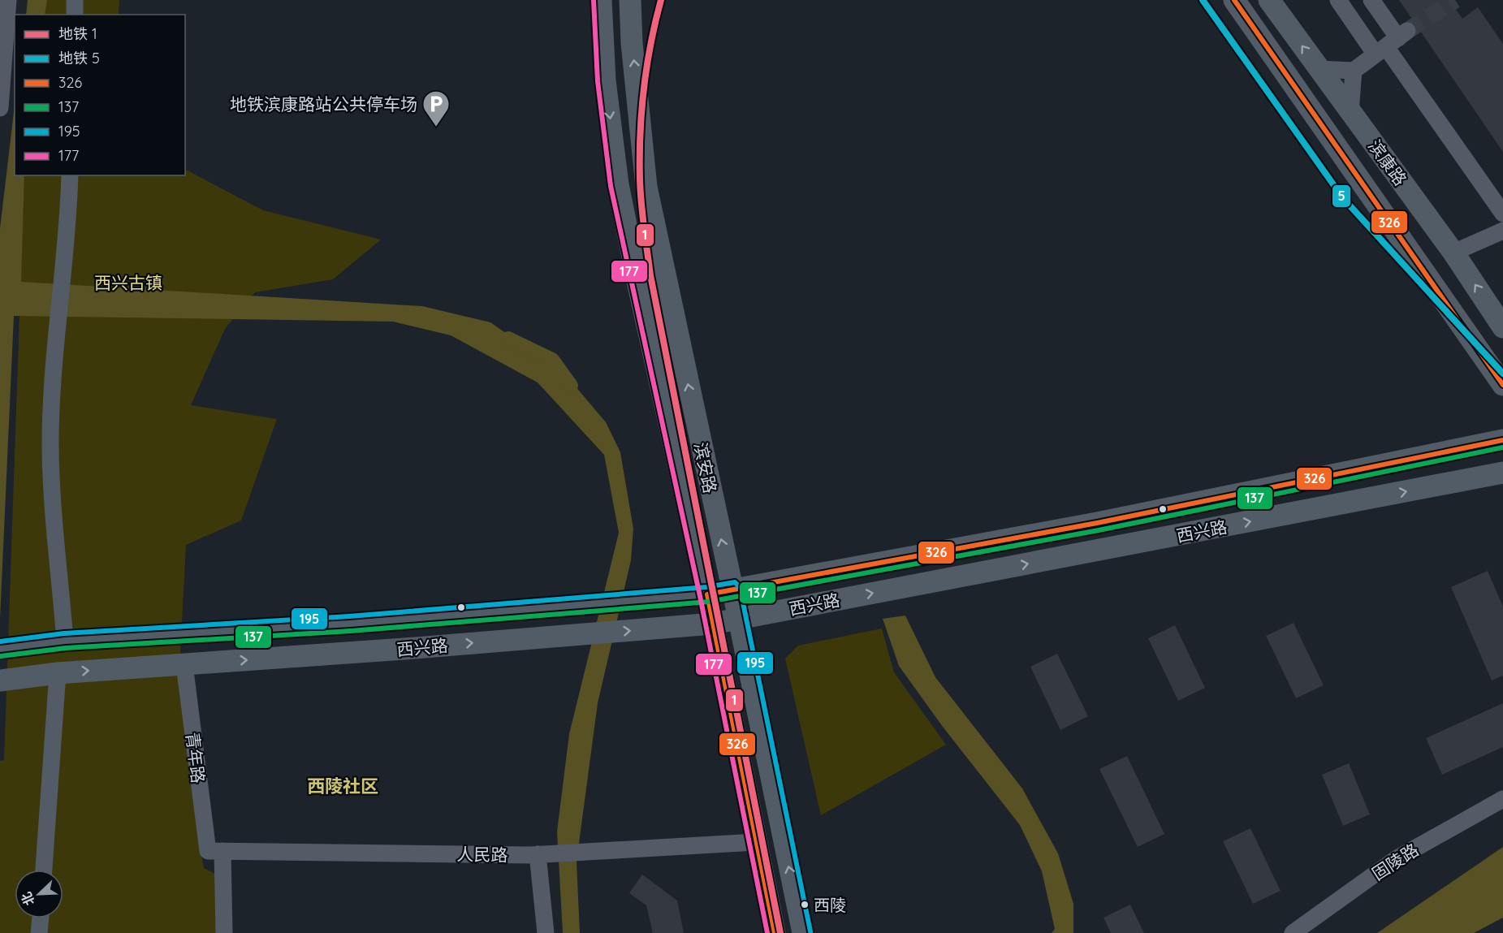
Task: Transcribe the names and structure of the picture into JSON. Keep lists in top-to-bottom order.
{
  "streets": {
    "main road": ["滨康路", "滨安路", "西兴路"],
    "street": ["青年路", "人民路", "固陵路"]
  },
  "crossings": [
    ["滨安路", "西兴路"],
    ["滨安路", "人民路"],
    ["西兴路", "青年路"],
    ["青年路", "人民路"]
  ],
  "districts": ["西陵社区"],
  "parks": ["西兴古镇"],
  "places": {
    "parking": ["地铁滨康路站公共停车场"],
    "other": ["西陵"]
  },
  "lines": [
    "metro line 1",
    "metro line 5",
    "transit line 326",
    "transit line 177",
    "transit line 137",
    "transit line 195"
  ],
  "legend": [
    "地铁 1",
    "地铁 5",
    "326",
    "137",
    "195",
    "177"
  ],
  "north": "bottom left"
}
